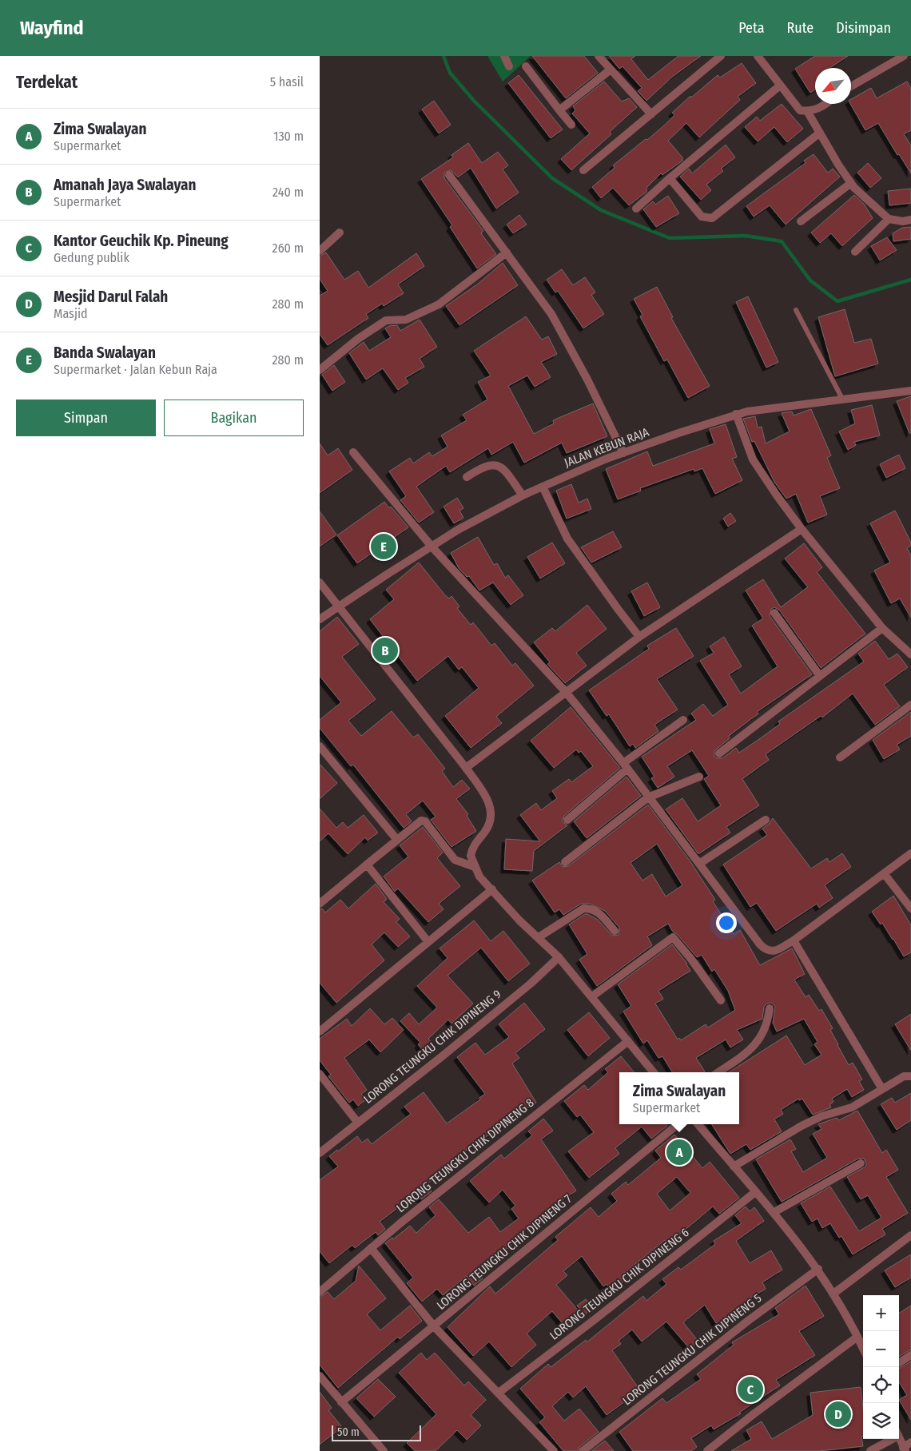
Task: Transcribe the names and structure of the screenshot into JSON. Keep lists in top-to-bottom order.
{
  "streets": {
    "street": [
      "JALAN KEBUN RAJA",
      "LORONG TEUNGKU CHIK DIPINENG 9",
      "LORONG TEUNGKU CHIK DIPINENG 8",
      "LORONG TEUNGKU CHIK DIPINENG 7",
      "LORONG TEUNGKU CHIK DIPINENG 6",
      "LORONG TEUNGKU CHIK DIPINENG 5"
    ]
  },
  "scale_bar": "50 m",
  "north": "bottom left",
  "page": {
    "header": "Wayfind",
    "nav": ["Peta", "Rute", "Disimpan"],
    "heading": ["Terdekat", "5 hasil"],
    "list": [
      {
        "mark": "A",
        "name": "Zima Swalayan",
        "note": "Supermarket",
        "value": "130 m"
      },
      {
        "mark": "B",
        "name": "Amanah Jaya Swalayan",
        "note": "Supermarket",
        "value": "240 m"
      },
      {
        "mark": "C",
        "name": "Kantor Geuchik Kp. Pineung",
        "note": "Gedung publik",
        "value": "260 m"
      },
      {
        "mark": "D",
        "name": "Mesjid Darul Falah",
        "note": "Masjid",
        "value": "280 m"
      },
      {
        "mark": "E",
        "name": "Banda Swalayan",
        "note": "Supermarket · Jalan Kebun Raja",
        "value": "280 m"
      }
    ],
    "buttons": ["Simpan", "Bagikan"],
    "pins": [
      "E",
      "B",
      "A",
      "C",
      "D"
    ],
    "popup": ["Zima Swalayan", "Supermarket"],
    "map_buttons": ["+", "−"],
    "scale": "50 m"
  }
}
